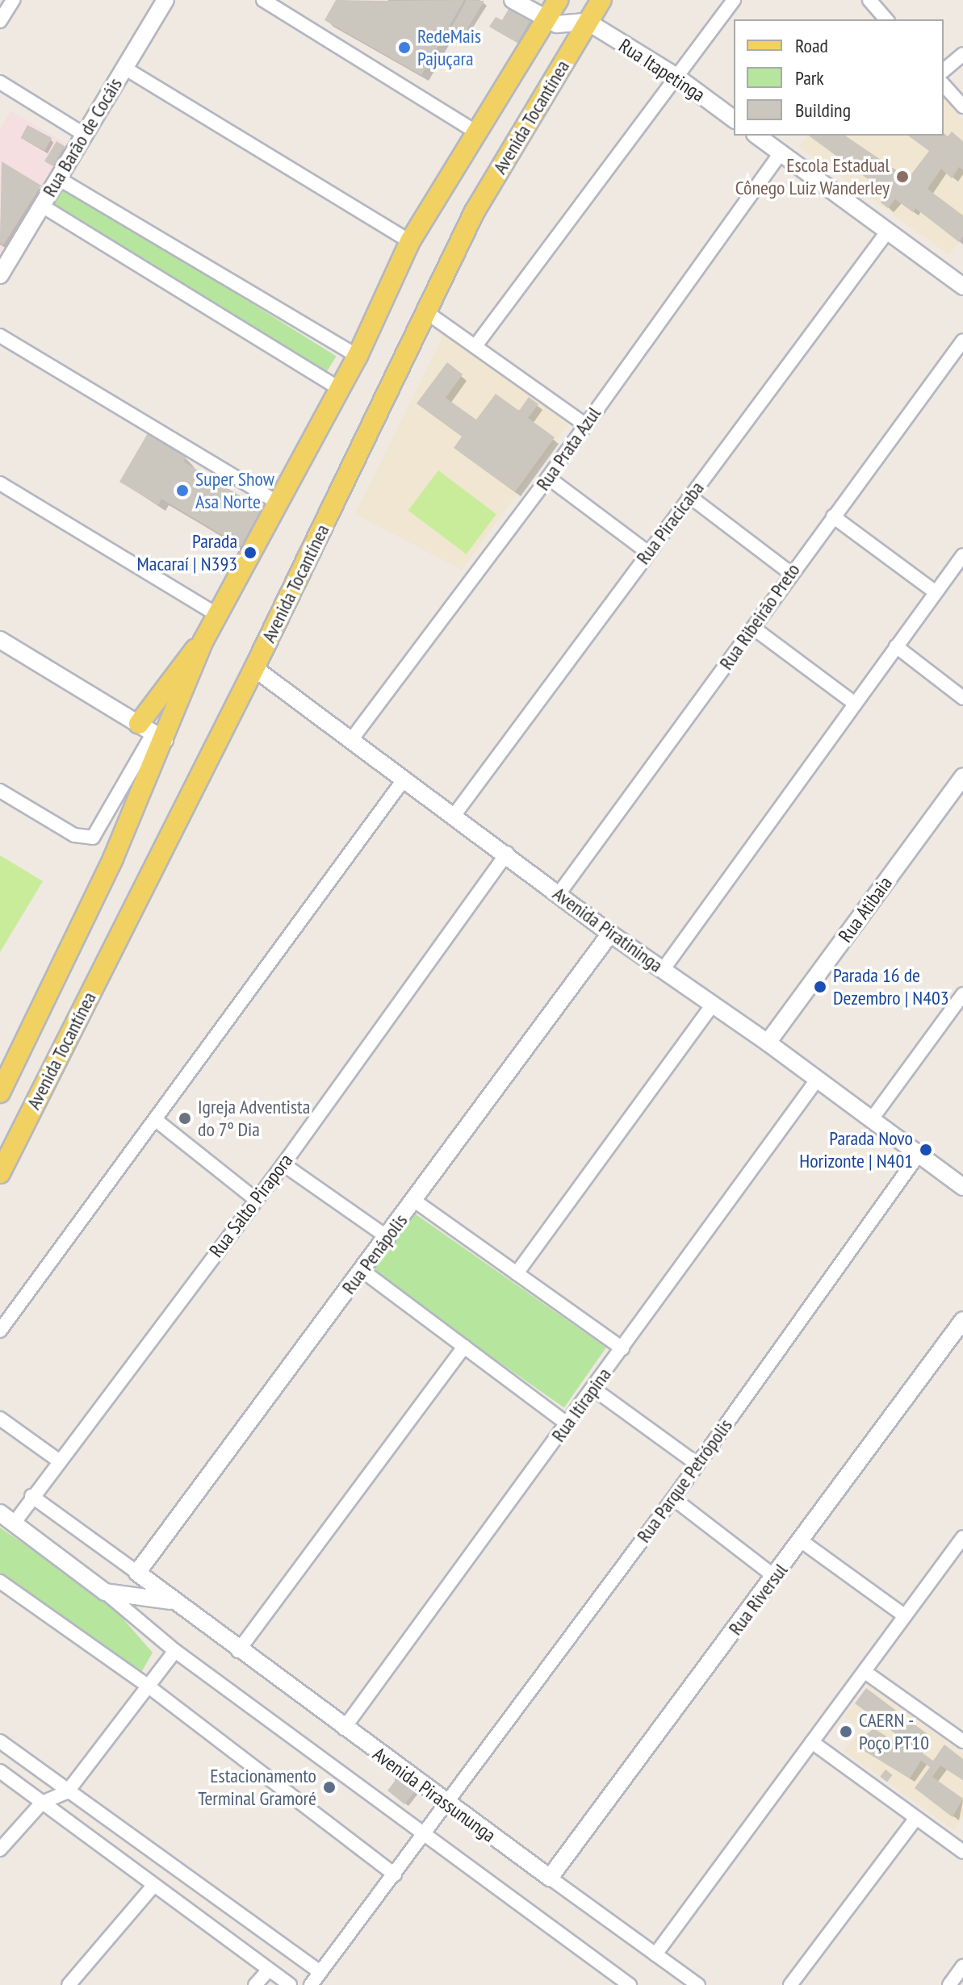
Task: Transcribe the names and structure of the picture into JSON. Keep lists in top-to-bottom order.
{
  "streets": {
    "main road": ["Avenida Tocantínea"],
    "street": [
      "Rua Itapetinga",
      "Rua Barão de Cocáis",
      "Rua Prata Azul",
      "Rua Piracicaba",
      "Rua Ribeirão Preto",
      "Rua Atibaia",
      "Avenida Piratininga",
      "Rua Salto Pirapora",
      "Rua Penápolis",
      "Rua Itirapina",
      "Rua Parque Petrópolis",
      "Rua Riversul",
      "Avenida Pirassununga"
    ]
  },
  "crossings": [
    ["Rua Itapetinga", "Avenida Tocantínea"],
    ["Avenida Tocantínea", "Avenida Piratininga"],
    ["Rua Prata Azul", "Avenida Piratininga"],
    ["Rua Piracicaba", "Avenida Piratininga"],
    ["Rua Ribeirão Preto", "Avenida Piratininga"],
    ["Rua Atibaia", "Avenida Piratininga"],
    ["Avenida Piratininga", "Rua Salto Pirapora"],
    ["Avenida Piratininga", "Rua Penápolis"],
    ["Avenida Piratininga", "Rua Itirapina"],
    ["Avenida Piratininga", "Rua Parque Petrópolis"],
    ["Rua Salto Pirapora", "Avenida Pirassununga"],
    ["Rua Penápolis", "Avenida Pirassununga"],
    ["Rua Itirapina", "Avenida Pirassununga"],
    ["Rua Parque Petrópolis", "Avenida Pirassununga"],
    ["Rua Riversul", "Avenida Pirassununga"]
  ],
  "places": [
    "RedeMais Pajuçara",
    "Escola Estadual Cônego Luiz Wanderley",
    "Super Show Asa Norte",
    "Parada Macaraí | N393",
    "Parada 16 de Dezembro | N403",
    "Igreja Adventista do 7º Dia",
    "Parada Novo Horizonte | N401",
    "CAERN - Poço PT10",
    "Estacionamento Terminal Gramoré"
  ],
  "legend": ["Road", "Park", "Building"]
}
